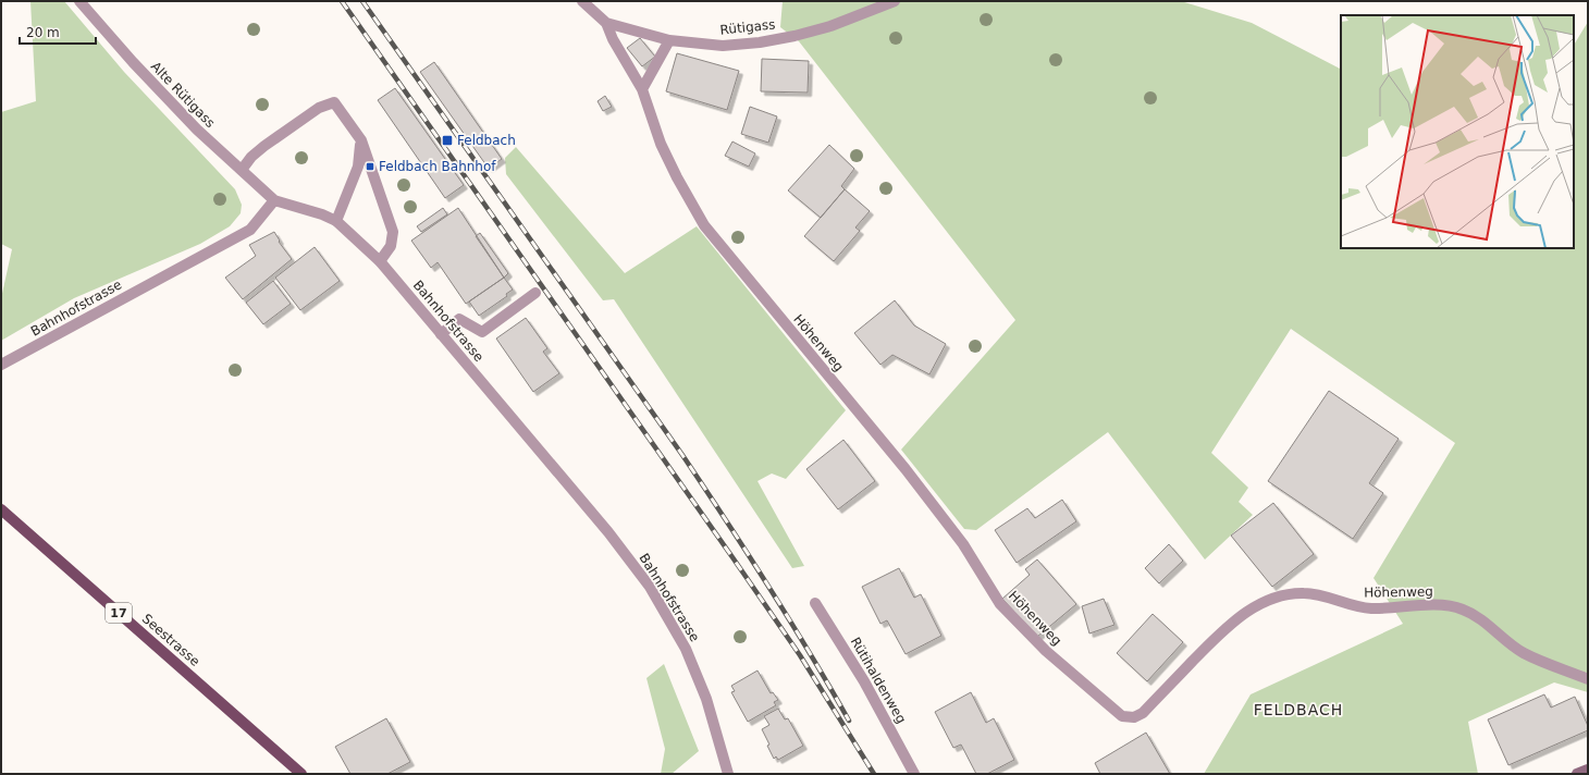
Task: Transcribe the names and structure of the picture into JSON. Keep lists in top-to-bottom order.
{
  "streets": {
    "main road": ["17", "Seestrasse"],
    "street": [
      "Rütigass",
      "Alte Rütigass",
      "Bahnhofstrasse",
      "Höhenweg",
      "Rütihaldenweg"
    ]
  },
  "crossings": [
    ["Rütigass", "Höhenweg"],
    ["Alte Rütigass", "Bahnhofstrasse"]
  ],
  "districts": ["FELDBACH"],
  "places": {
    "transit": ["Feldbach", "Feldbach Bahnhof"]
  },
  "scale_bar": "20 m"
}
